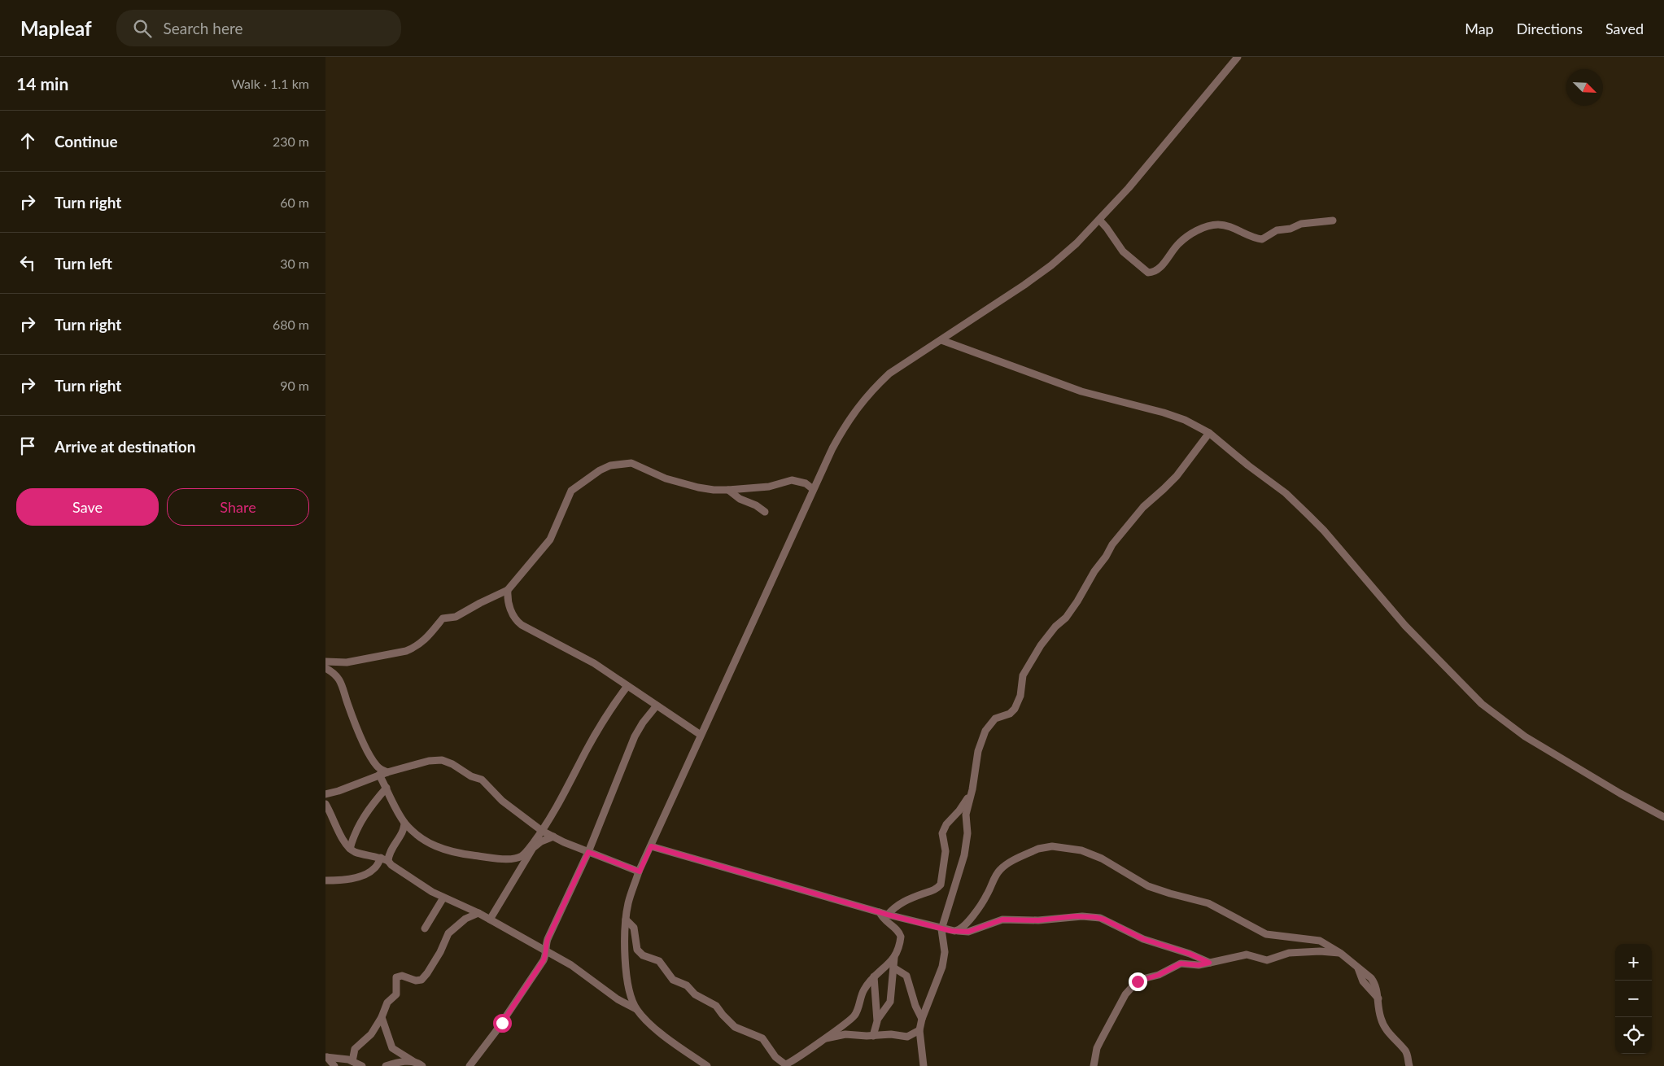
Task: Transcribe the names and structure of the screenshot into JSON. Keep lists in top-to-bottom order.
{
  "north": "bottom right",
  "page": {
    "header": "Mapleaf",
    "search": "Search here",
    "nav": ["Map", "Directions", "Saved"],
    "heading": ["14 min", "Walk · 1.1 km"],
    "list": [
      ["Continue", "230 m"],
      ["Turn right", "60 m"],
      ["Turn left", "30 m"],
      ["Turn right", "680 m"],
      ["Turn right", "90 m"],
      "Arrive at destination"
    ],
    "buttons": ["Save", "Share"],
    "map_buttons": ["+", "−"]
  }
}
